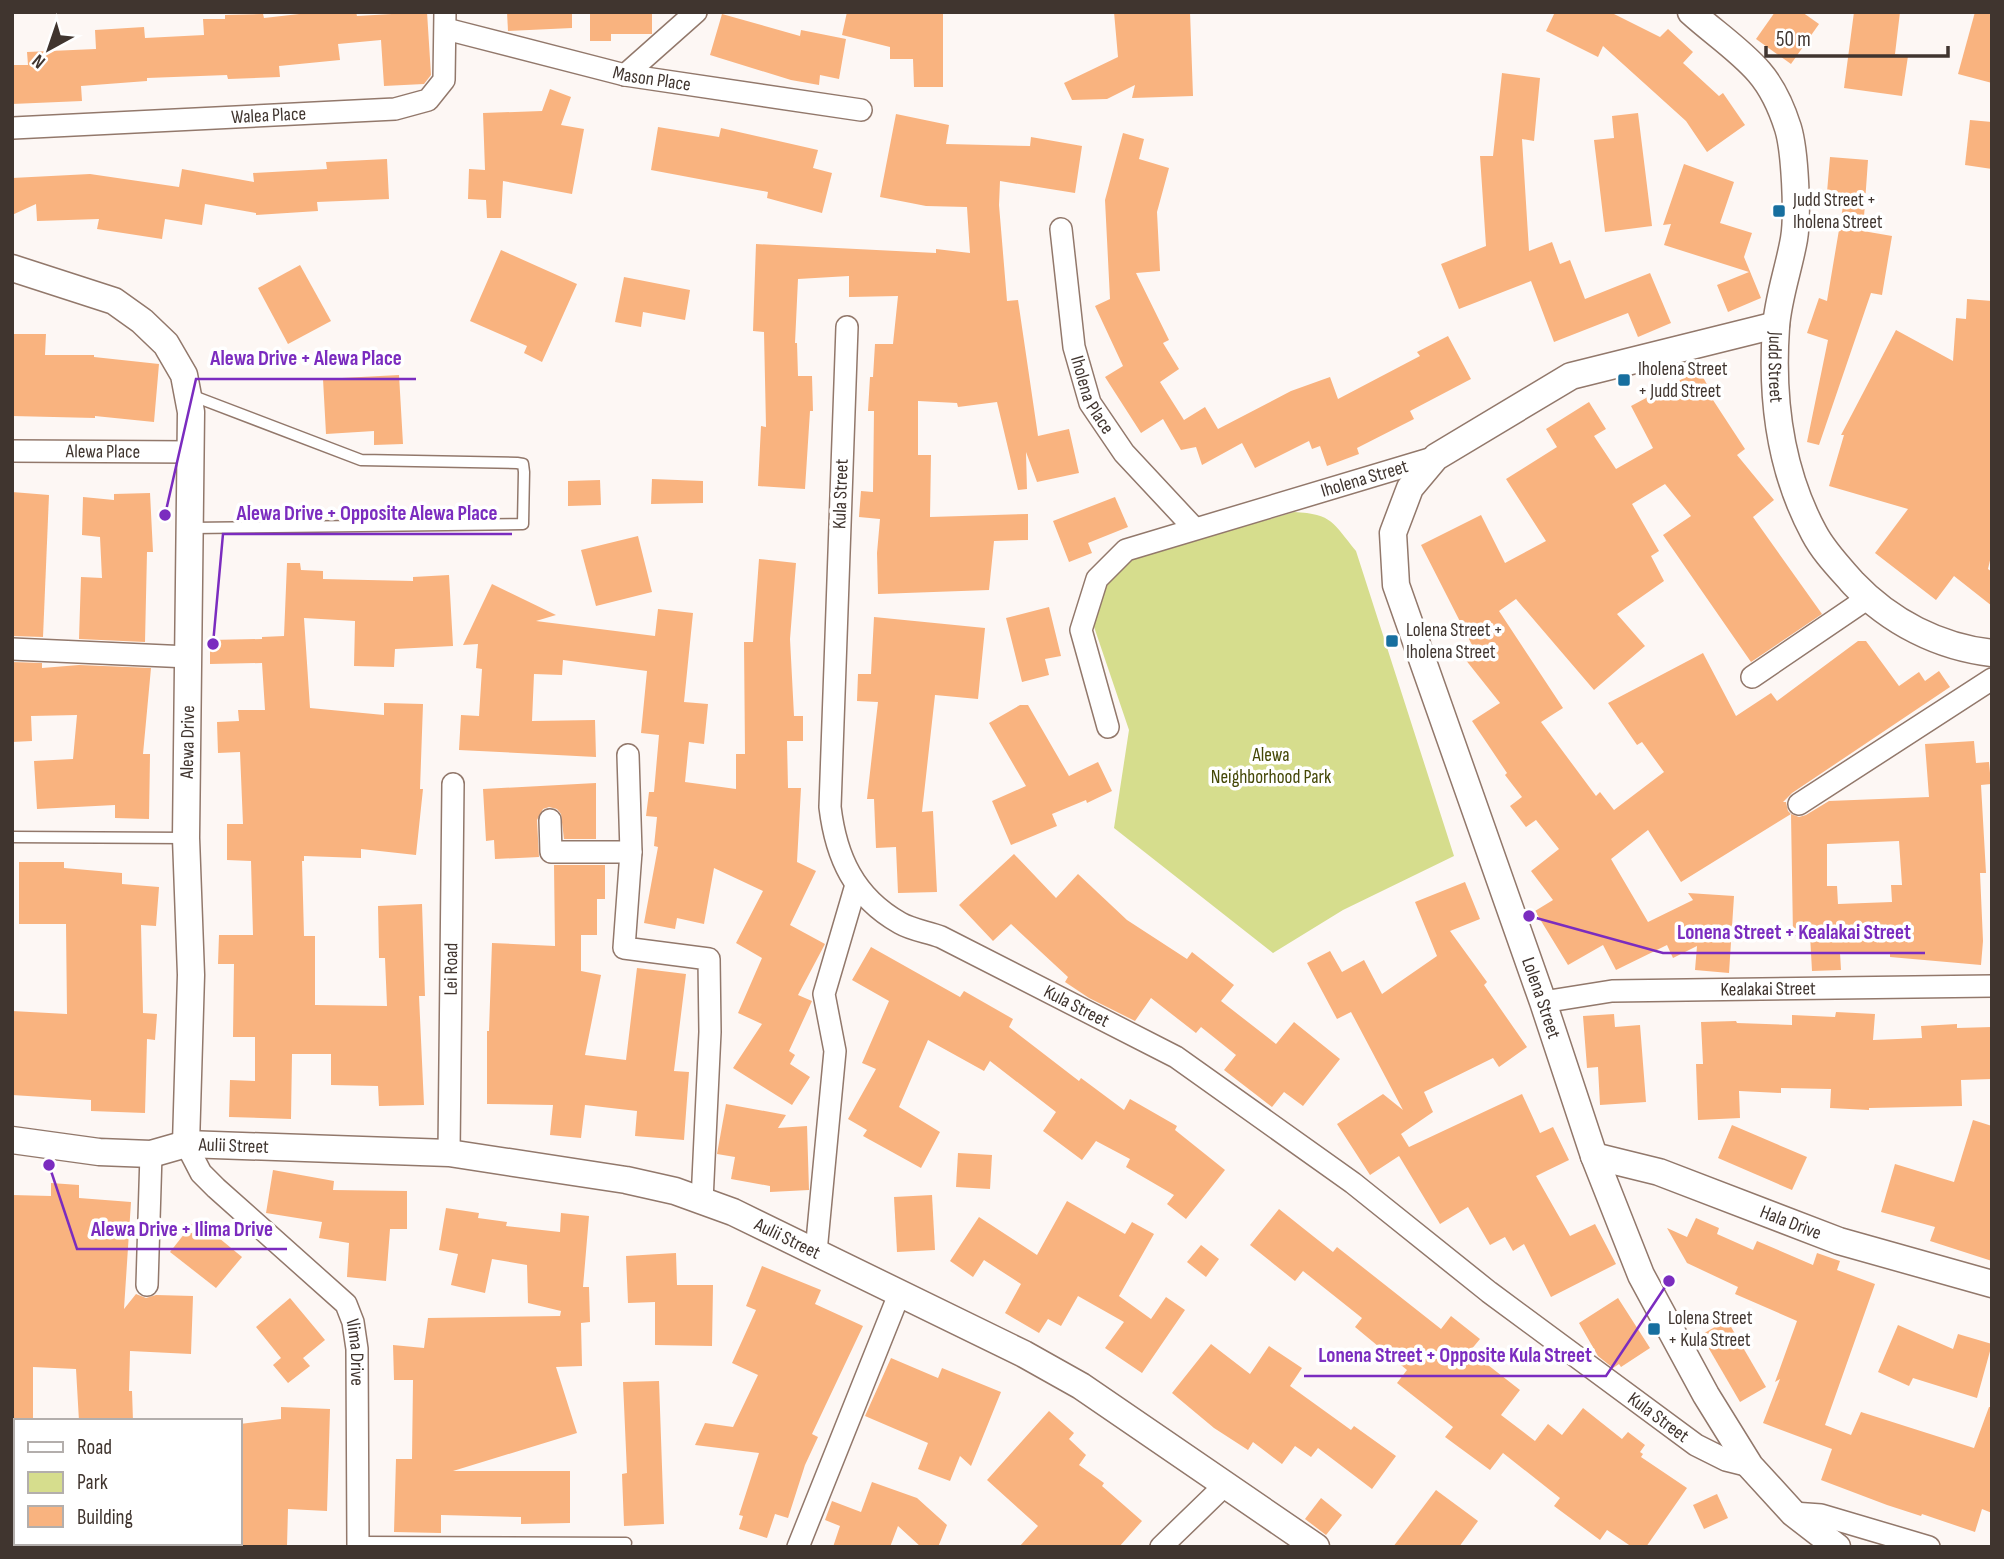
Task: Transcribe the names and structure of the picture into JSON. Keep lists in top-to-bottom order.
{
  "streets": {
    "street": [
      "Mason Place",
      "Walea Place",
      "Judd Street",
      "Iholena Place",
      "Alewa Place",
      "Iholena Street",
      "Kula Street",
      "Alewa Drive",
      "Lei Road",
      "Kealakai Street",
      "Lolena Street",
      "Aulii Street",
      "Hala Drive",
      "Ilima Drive"
    ]
  },
  "crossings": [
    ["Mason Place", "Walea Place"],
    ["Judd Street", "Iholena Street"],
    ["Iholena Place", "Iholena Street"],
    ["Alewa Place", "Alewa Drive"],
    ["Iholena Street", "Lolena Street"],
    ["Kula Street", "Lolena Street"],
    ["Alewa Drive", "Aulii Street"],
    ["Alewa Drive", "Ilima Drive"],
    ["Lei Road", "Aulii Street"],
    ["Kealakai Street", "Lolena Street"],
    ["Lolena Street", "Hala Drive"],
    ["Aulii Street", "Ilima Drive"]
  ],
  "parks": ["Alewa Neighborhood Park"],
  "places": {
    "transit": [
      "Judd Street + Iholena Street",
      "Iholena Street + Judd Street",
      "Lolena Street + Iholena Street",
      "Lolena Street + Kula Street"
    ],
    "other": [
      "Alewa Drive + Alewa Place",
      "Alewa Drive + Opposite Alewa Place",
      "Lonena Street + Kealakai Street",
      "Alewa Drive + Ilima Drive",
      "Lonena Street + Opposite Kula Street"
    ]
  },
  "legend": ["Road", "Park", "Building"],
  "scale_bar": "50 m",
  "north": "bottom left"
}
